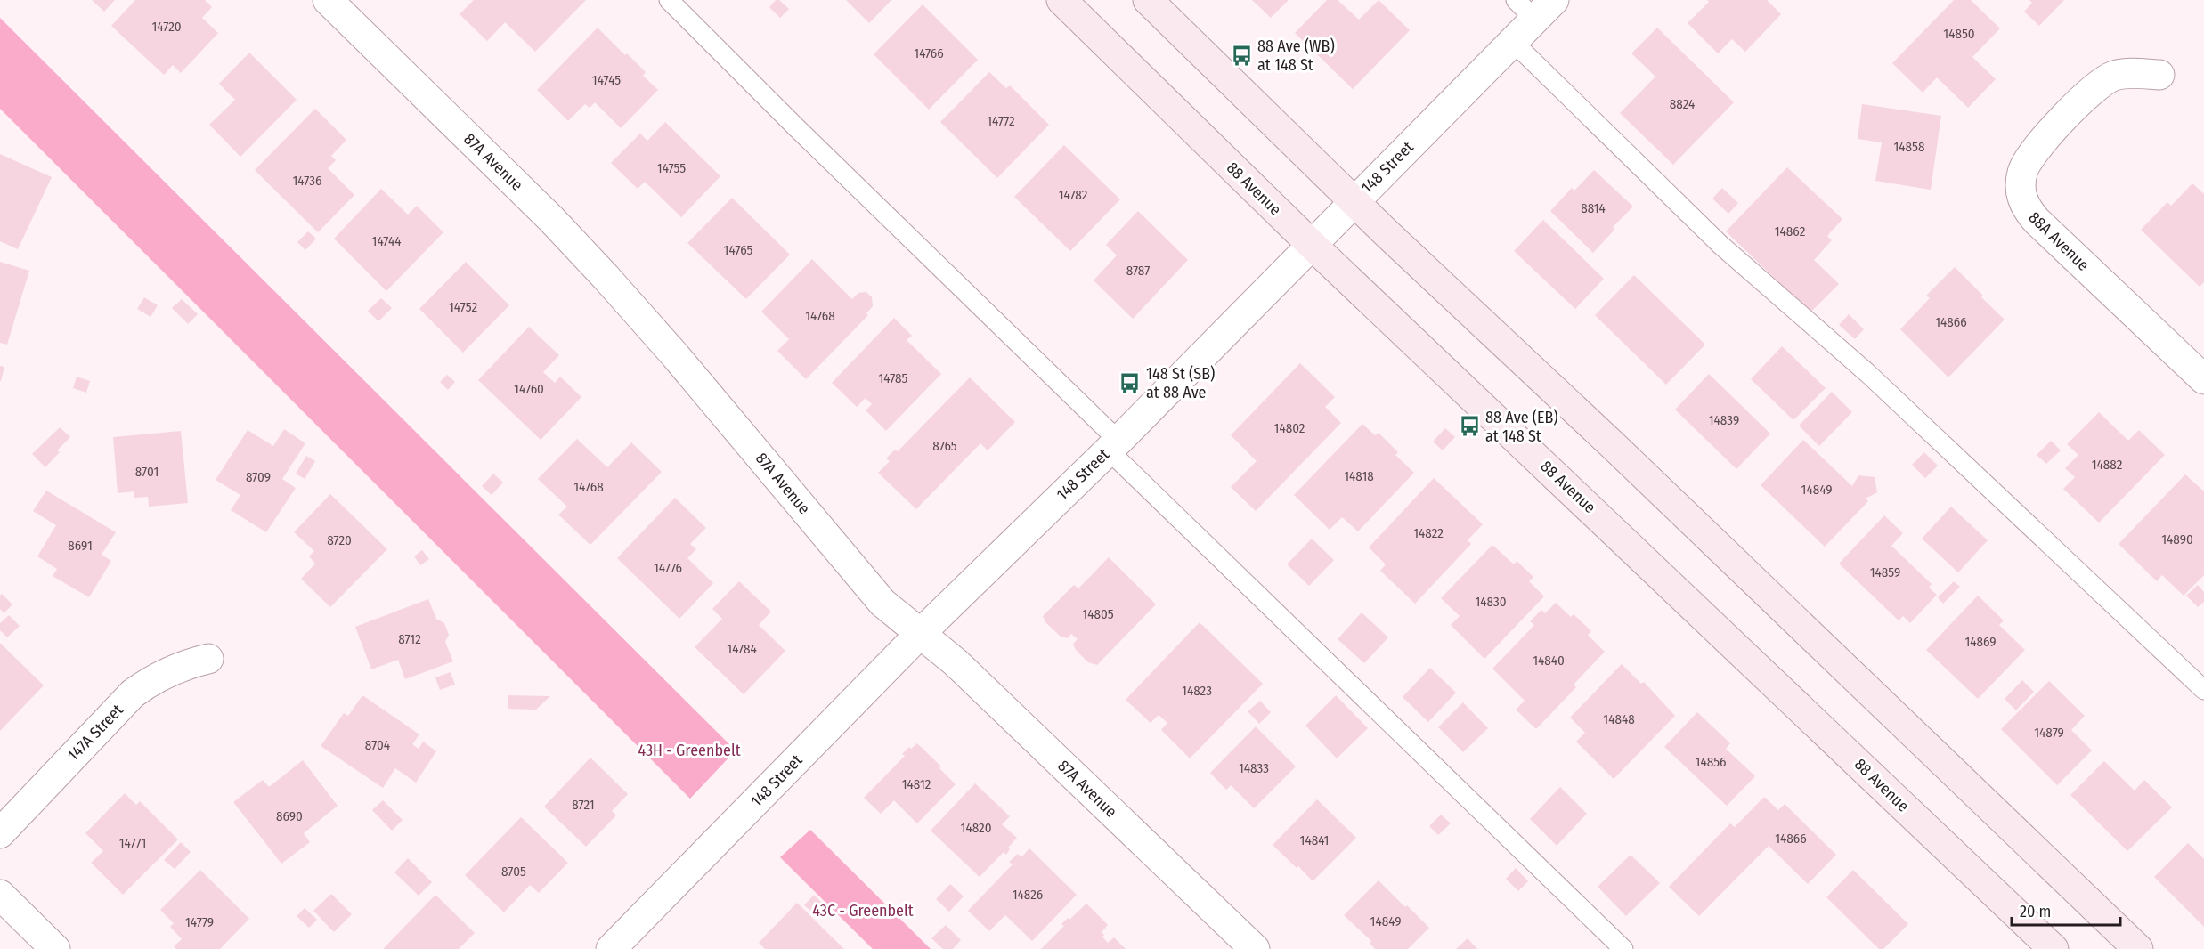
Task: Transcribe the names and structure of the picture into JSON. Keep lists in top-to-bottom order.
{
  "streets": {
    "main road": ["88 Avenue"],
    "street": [
      "87A Avenue",
      "148 Street",
      "88A Avenue",
      "147A Street"
    ]
  },
  "crossings": [
    ["87A Avenue", "148 Street"],
    ["148 Street", "88 Avenue"]
  ],
  "parks": ["43H - Greenbelt", "43C - Greenbelt"],
  "places": {
    "bus stop": ["88 Ave (WB) at 148 St", "148 St (SB) at 88 Ave", "88 Ave (EB) at 148 St"]
  },
  "house_numbers": [
    "14720",
    "14850",
    "14766",
    "14745",
    "8824",
    "14772",
    "14858",
    "14755",
    "14736",
    "14782",
    "8814",
    "14862",
    "14744",
    "14765",
    "8787",
    "14752",
    "14768",
    "14866",
    "14785",
    "14760",
    "14839",
    "14802",
    "8765",
    "14882",
    "8701",
    "14818",
    "8709",
    "14768",
    "14849",
    "14822",
    "14890",
    "8720",
    "8691",
    "14776",
    "14859",
    "14830",
    "14805",
    "8712",
    "14869",
    "14784",
    "14840",
    "14823",
    "14848",
    "14879",
    "8704",
    "14856",
    "14833",
    "14812",
    "8721",
    "8690",
    "14820",
    "14866",
    "14841",
    "14771",
    "8705",
    "14826",
    "14849",
    "14779"
  ],
  "scale_bar": "20 m"
}
